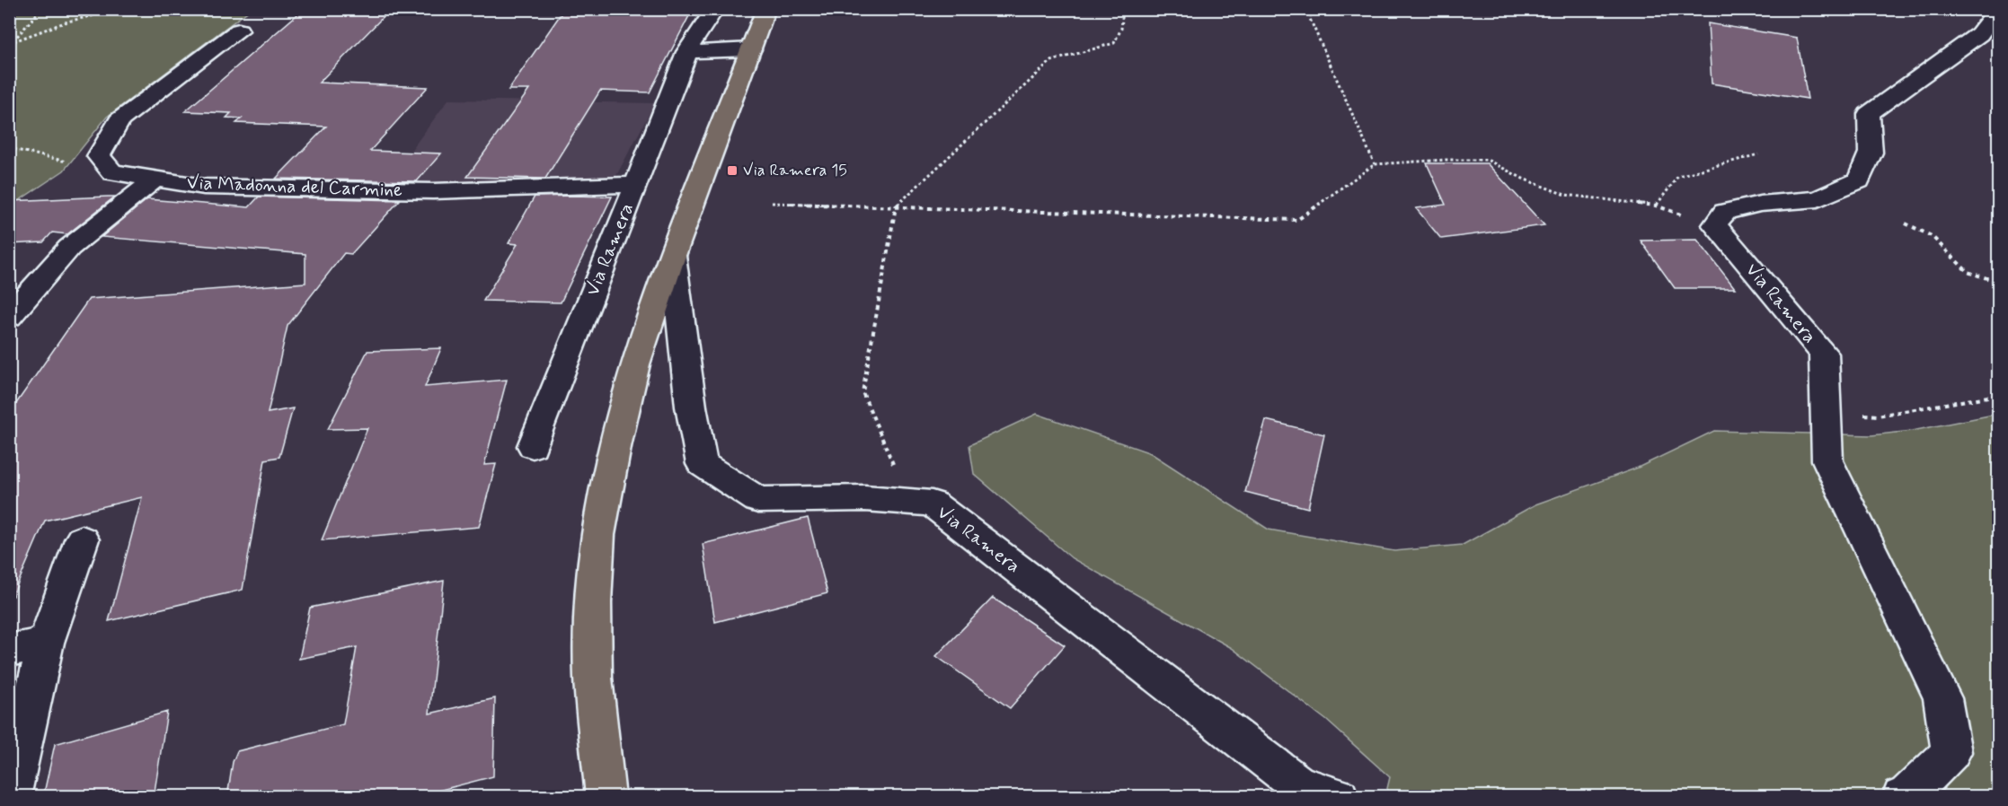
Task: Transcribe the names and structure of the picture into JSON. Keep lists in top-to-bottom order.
{
  "streets": {
    "main road": ["Via Ramera"],
    "street": ["Via Madonna del Carmine"]
  },
  "crossings": [
    ["Via Madonna del Carmine", "Via Ramera"]
  ],
  "places": {
    "transit": ["Via Ramera 15"]
  }
}
